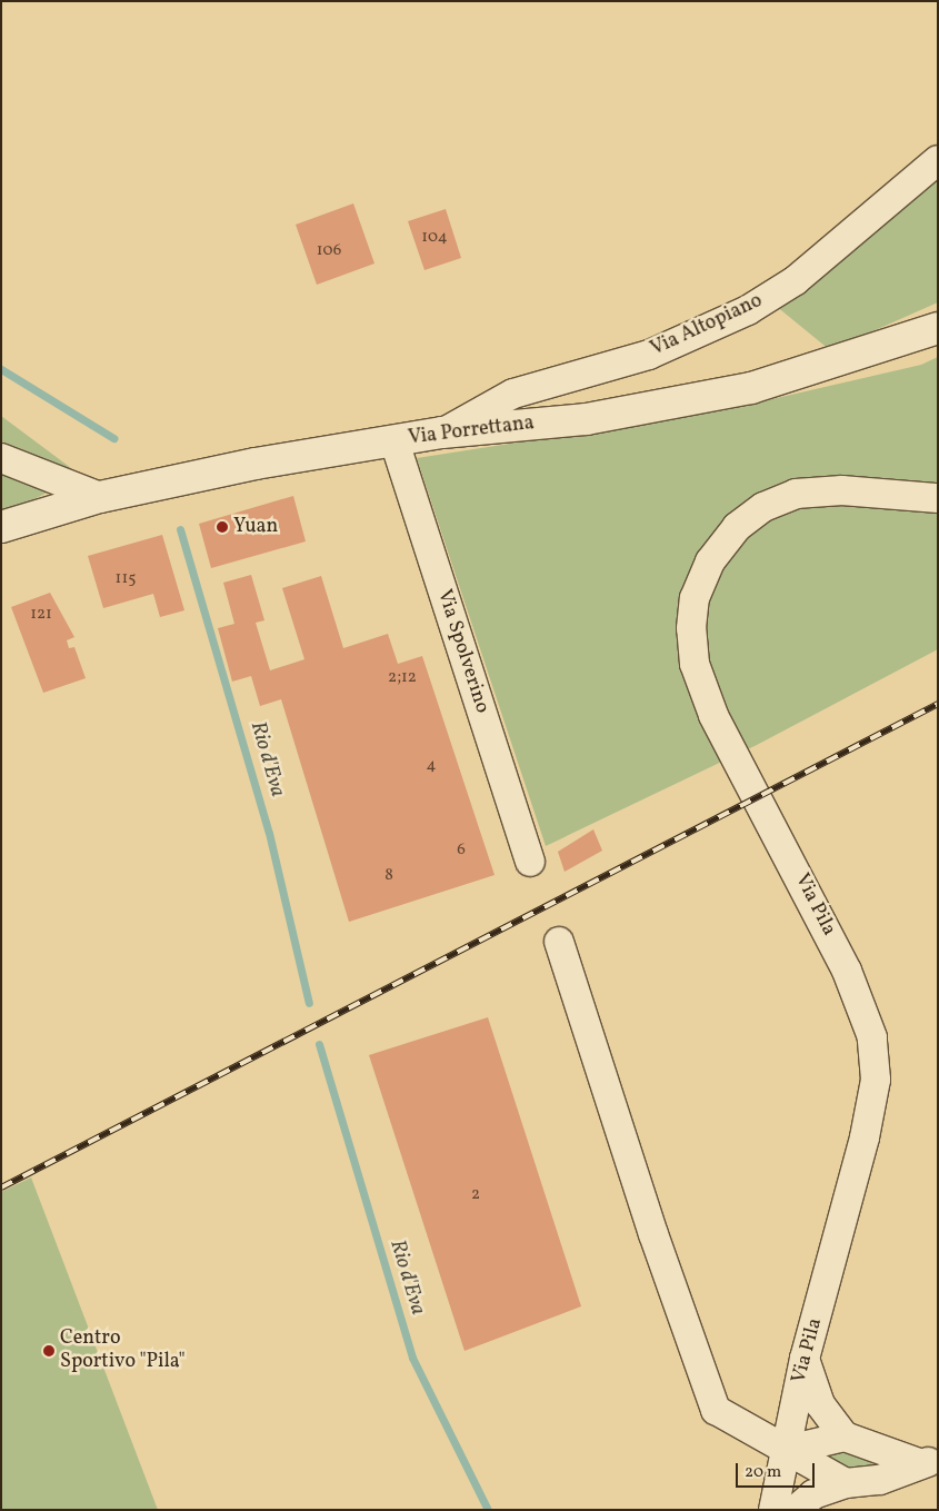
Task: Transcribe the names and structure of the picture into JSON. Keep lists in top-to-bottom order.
{
  "streets": {
    "main road": ["Via Porrettana"],
    "street": ["Via Altopiano", "Via Spolverino", "Via Pila"]
  },
  "crossings": [
    ["Via Altopiano", "Via Porrettana"],
    ["Via Porrettana", "Via Spolverino"]
  ],
  "water": ["Rio d'Eva"],
  "places": ["Yuan", "Centro Sportivo \"Pila\""],
  "house_numbers": [
    "104",
    "106",
    "115",
    "121",
    "2;12",
    "4",
    "6",
    "8",
    "2"
  ],
  "scale_bar": "20 m"
}
